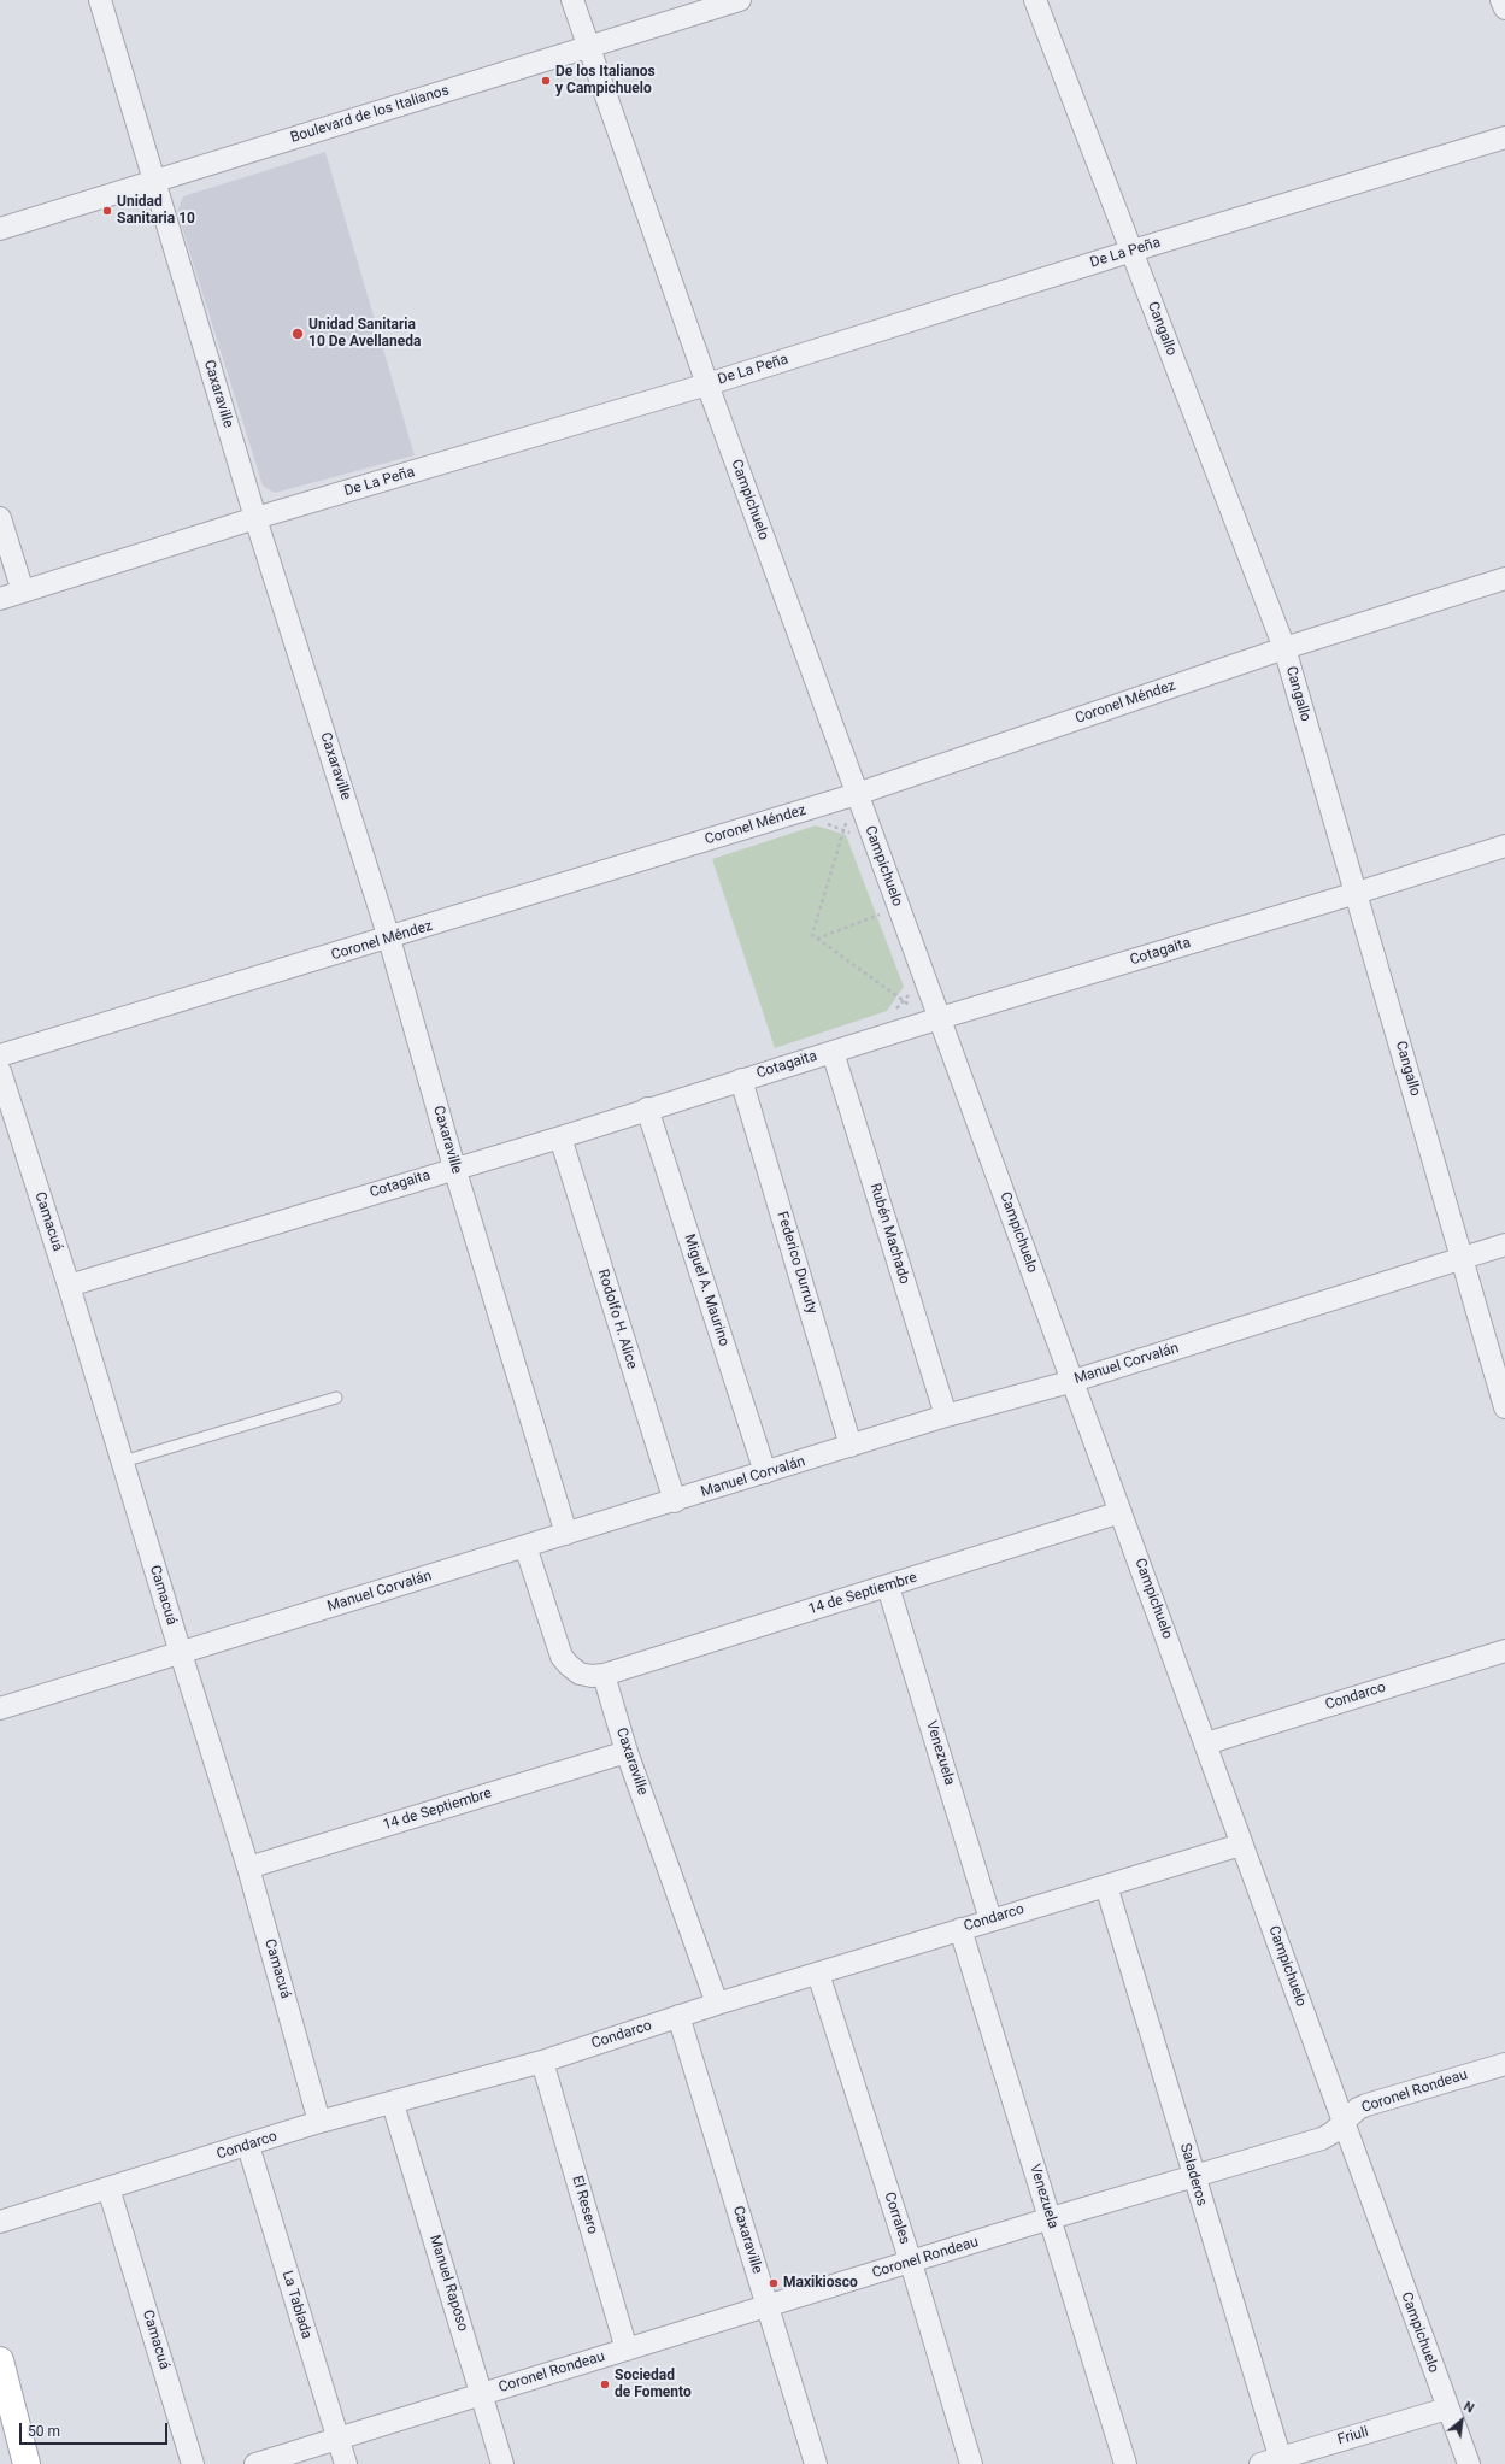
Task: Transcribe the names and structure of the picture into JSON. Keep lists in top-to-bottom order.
{
  "streets": {
    "street": [
      "Boulevard de los Italianos",
      "De La Peña",
      "Cangallo",
      "Caxaraville",
      "Campichuelo",
      "Coronel Méndez",
      "Cotagaita",
      "Camacuá",
      "Rubén Machado",
      "Federico Durruty",
      "Miguel A. Maurino",
      "Rodolfo H. Alice",
      "Manuel Corvalán",
      "14 de Septiembre",
      "Condarco",
      "Venezuela",
      "Coronel Rondeau",
      "Saladeros",
      "El Resero",
      "Corrales",
      "Manuel Raposo",
      "La Tablada",
      "Friuli"
    ]
  },
  "crossings": [
    ["Boulevard de los Italianos", "Caxaraville"],
    ["Boulevard de los Italianos", "Campichuelo"],
    ["De La Peña", "Cangallo"],
    ["De La Peña", "Caxaraville"],
    ["De La Peña", "Campichuelo"],
    ["Cangallo", "Coronel Méndez"],
    ["Cangallo", "Cotagaita"],
    ["Cangallo", "Manuel Corvalán"],
    ["Caxaraville", "Coronel Méndez"],
    ["Caxaraville", "Cotagaita"],
    ["Caxaraville", "Manuel Corvalán"],
    ["Caxaraville", "14 de Septiembre"],
    ["Caxaraville", "Condarco"],
    ["Caxaraville", "Coronel Rondeau"],
    ["Campichuelo", "Coronel Méndez"],
    ["Campichuelo", "Cotagaita"],
    ["Campichuelo", "Manuel Corvalán"],
    ["Campichuelo", "14 de Septiembre"],
    ["Campichuelo", "Condarco"],
    ["Campichuelo", "Coronel Rondeau"],
    ["Campichuelo", "Friuli"],
    ["Cotagaita", "Camacuá"],
    ["Cotagaita", "Rubén Machado"],
    ["Cotagaita", "Federico Durruty"],
    ["Cotagaita", "Miguel A. Maurino"],
    ["Cotagaita", "Rodolfo H. Alice"],
    ["Camacuá", "Manuel Corvalán"],
    ["Camacuá", "14 de Septiembre"],
    ["Camacuá", "Condarco"],
    ["Rubén Machado", "Manuel Corvalán"],
    ["Federico Durruty", "Manuel Corvalán"],
    ["Miguel A. Maurino", "Manuel Corvalán"],
    ["Rodolfo H. Alice", "Manuel Corvalán"],
    ["14 de Septiembre", "Venezuela"],
    ["Condarco", "Venezuela"],
    ["Condarco", "Saladeros"],
    ["Condarco", "El Resero"],
    ["Condarco", "Corrales"],
    ["Condarco", "Manuel Raposo"],
    ["Condarco", "La Tablada"],
    ["Venezuela", "Coronel Rondeau"],
    ["Coronel Rondeau", "Saladeros"],
    ["Coronel Rondeau", "El Resero"],
    ["Coronel Rondeau", "Corrales"],
    ["Coronel Rondeau", "Manuel Raposo"],
    ["Coronel Rondeau", "La Tablada"],
    ["Saladeros", "Friuli"]
  ],
  "places": [
    "De los Italianos y Campichuelo",
    "Unidad Sanitaria 10",
    "Unidad Sanitaria 10 De Avellaneda",
    "Maxikiosco",
    "Sociedad de Fomento"
  ],
  "scale_bar": "50 m",
  "north": "top right"
}
